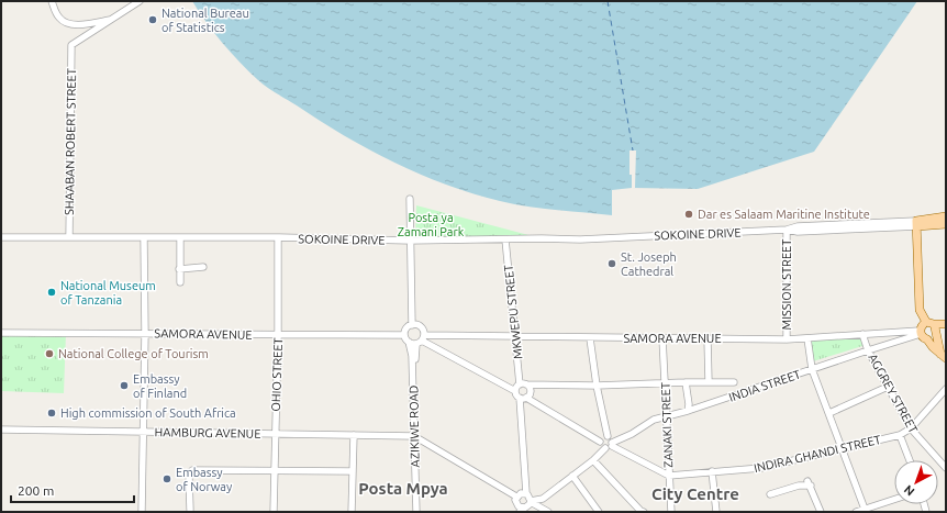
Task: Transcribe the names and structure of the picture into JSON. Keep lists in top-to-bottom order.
{
  "streets": {
    "street": [
      "SHAABAN ROBERT STREET",
      "SOKOINE DRIVE",
      "MISSION STREET",
      "MKWEPU STREET",
      "SAMORA AVENUE",
      "OHIO STREET",
      "INDIA STREET",
      "AGGREY STREET",
      "ZANAKI STREET",
      "AZIKIWE ROAD",
      "HAMBURG AVENUE",
      "INDIRA GHANDI STREET"
    ]
  },
  "crossings": [
    ["SHAABAN ROBERT STREET", "SOKOINE DRIVE"],
    ["SOKOINE DRIVE", "MISSION STREET"],
    ["SOKOINE DRIVE", "MKWEPU STREET"],
    ["SOKOINE DRIVE", "OHIO STREET"],
    ["MISSION STREET", "SAMORA AVENUE"],
    ["MKWEPU STREET", "SAMORA AVENUE"],
    ["SAMORA AVENUE", "OHIO STREET"],
    ["SAMORA AVENUE", "INDIA STREET"],
    ["SAMORA AVENUE", "AGGREY STREET"],
    ["SAMORA AVENUE", "ZANAKI STREET"],
    ["SAMORA AVENUE", "AZIKIWE ROAD"],
    ["OHIO STREET", "HAMBURG AVENUE"],
    ["INDIA STREET", "AGGREY STREET"],
    ["INDIA STREET", "ZANAKI STREET"],
    ["AGGREY STREET", "INDIRA GHANDI STREET"],
    ["ZANAKI STREET", "INDIRA GHANDI STREET"],
    ["AZIKIWE ROAD", "HAMBURG AVENUE"]
  ],
  "districts": ["Posta Mpya", "City Centre"],
  "parks": ["Posta ya Zamani Park"],
  "places": [
    "National Bureau of Statistics",
    "Dar es Salaam Maritine Institute",
    "St. Joseph Cathedral",
    "National Museum of Tanzania",
    "National College of Tourism",
    "Embassy of Finland",
    "High commission of South Africa",
    "Embassy of Norway"
  ],
  "scale_bar": "200 m",
  "north": "bottom left"
}
